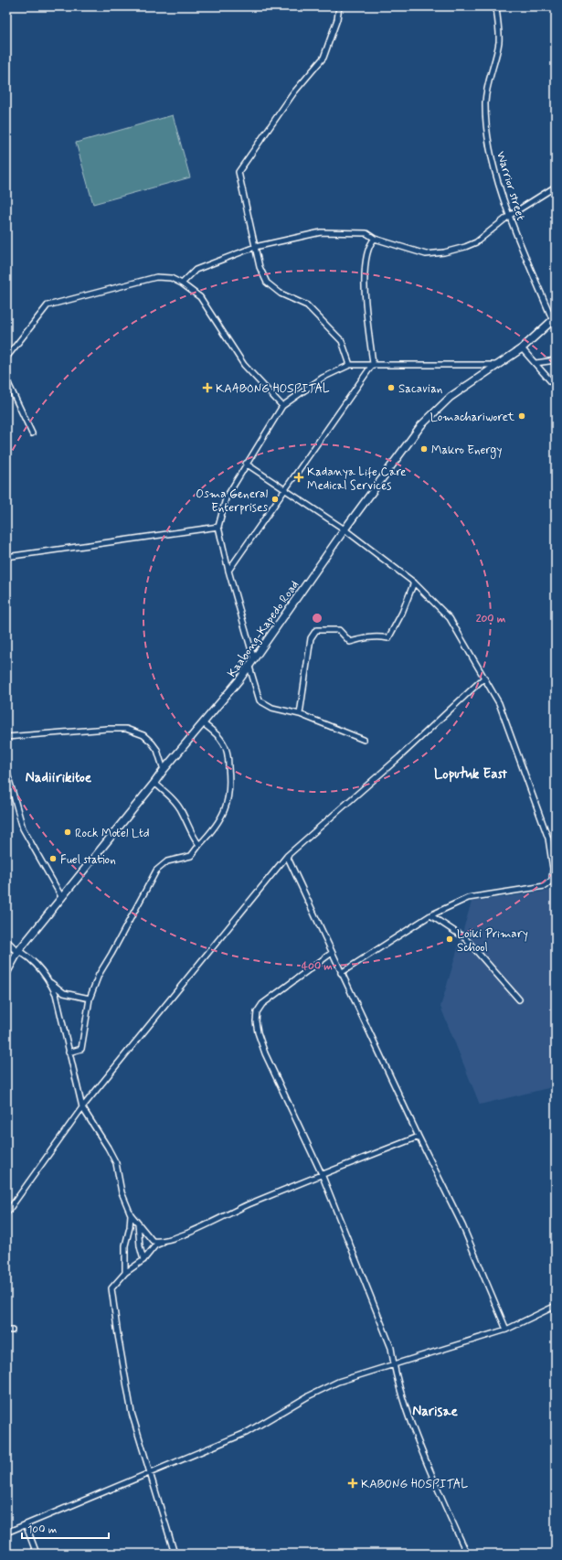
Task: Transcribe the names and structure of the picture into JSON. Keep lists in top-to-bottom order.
{
  "streets": {
    "main road": ["Kaabong-Kapedo Road"],
    "street": ["Warrior street"]
  },
  "crossings": [
    ["Warrior street", "Kaabong-Kapedo Road"]
  ],
  "districts": ["Loputuk East", "Nadiirikitoe", "Narisae"],
  "places": {
    "health": ["KAABONG HOSPITAL", "Kadanya Life Care Medical Services", "KABONG HOSPITAL"],
    "other": [
      "Sacavian",
      "Lomachariworet",
      "Makro Energy",
      "Osma General Enterprises",
      "Rock Motel Ltd",
      "Fuel station",
      "Loiki Primary School"
    ]
  },
  "scale_bar": "100 m",
  "rings": ["200 m", "400 m"]
}
